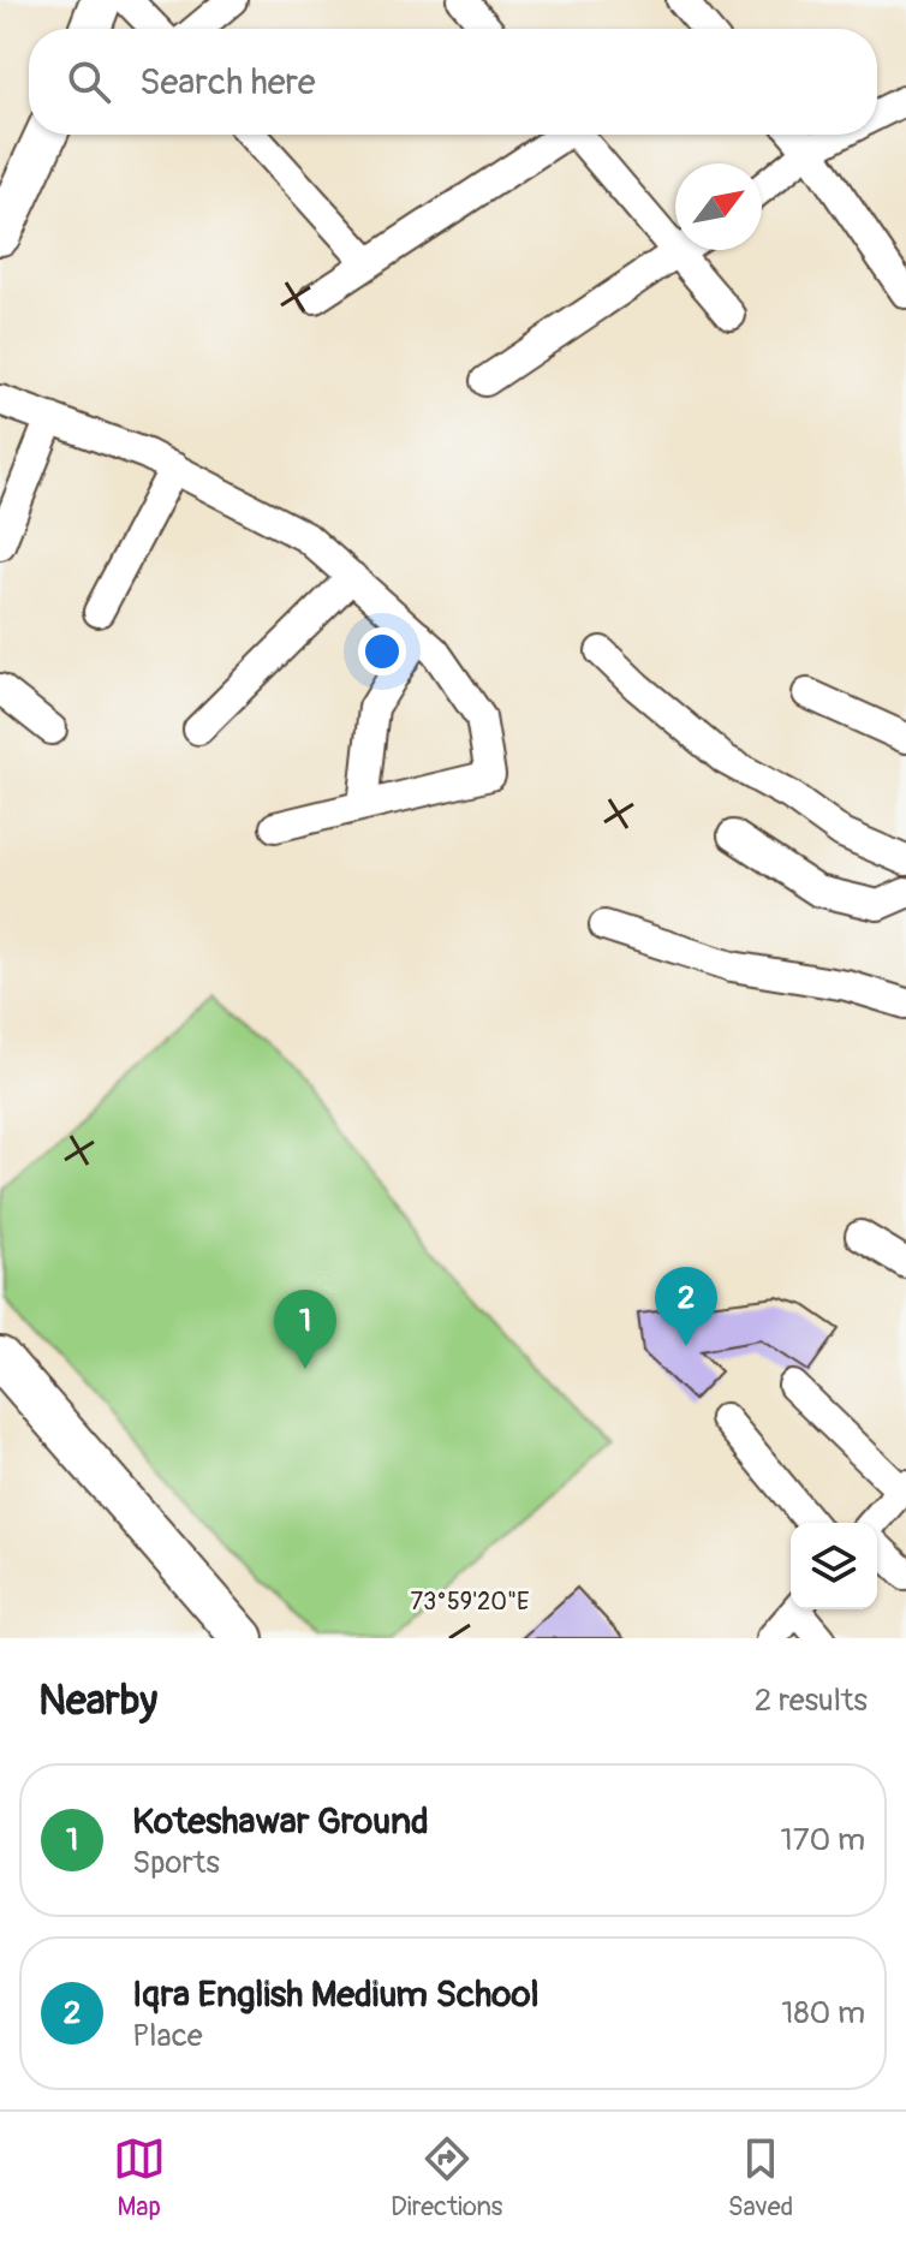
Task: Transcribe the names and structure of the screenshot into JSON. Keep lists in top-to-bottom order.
{
  "north": "top right",
  "page": {
    "search": "Search here",
    "pins": ["2", "1"],
    "heading": ["Nearby", "2 results"],
    "list": [
      {
        "mark": "1",
        "name": "Koteshawar Ground",
        "note": "Sports",
        "value": "170 m"
      },
      {
        "mark": "2",
        "name": "Iqra English Medium School",
        "note": "Place",
        "value": "180 m"
      }
    ],
    "nav": ["Map", "Directions", "Saved"]
  },
  "coordinates": ["73°59'20\"E"]
}
